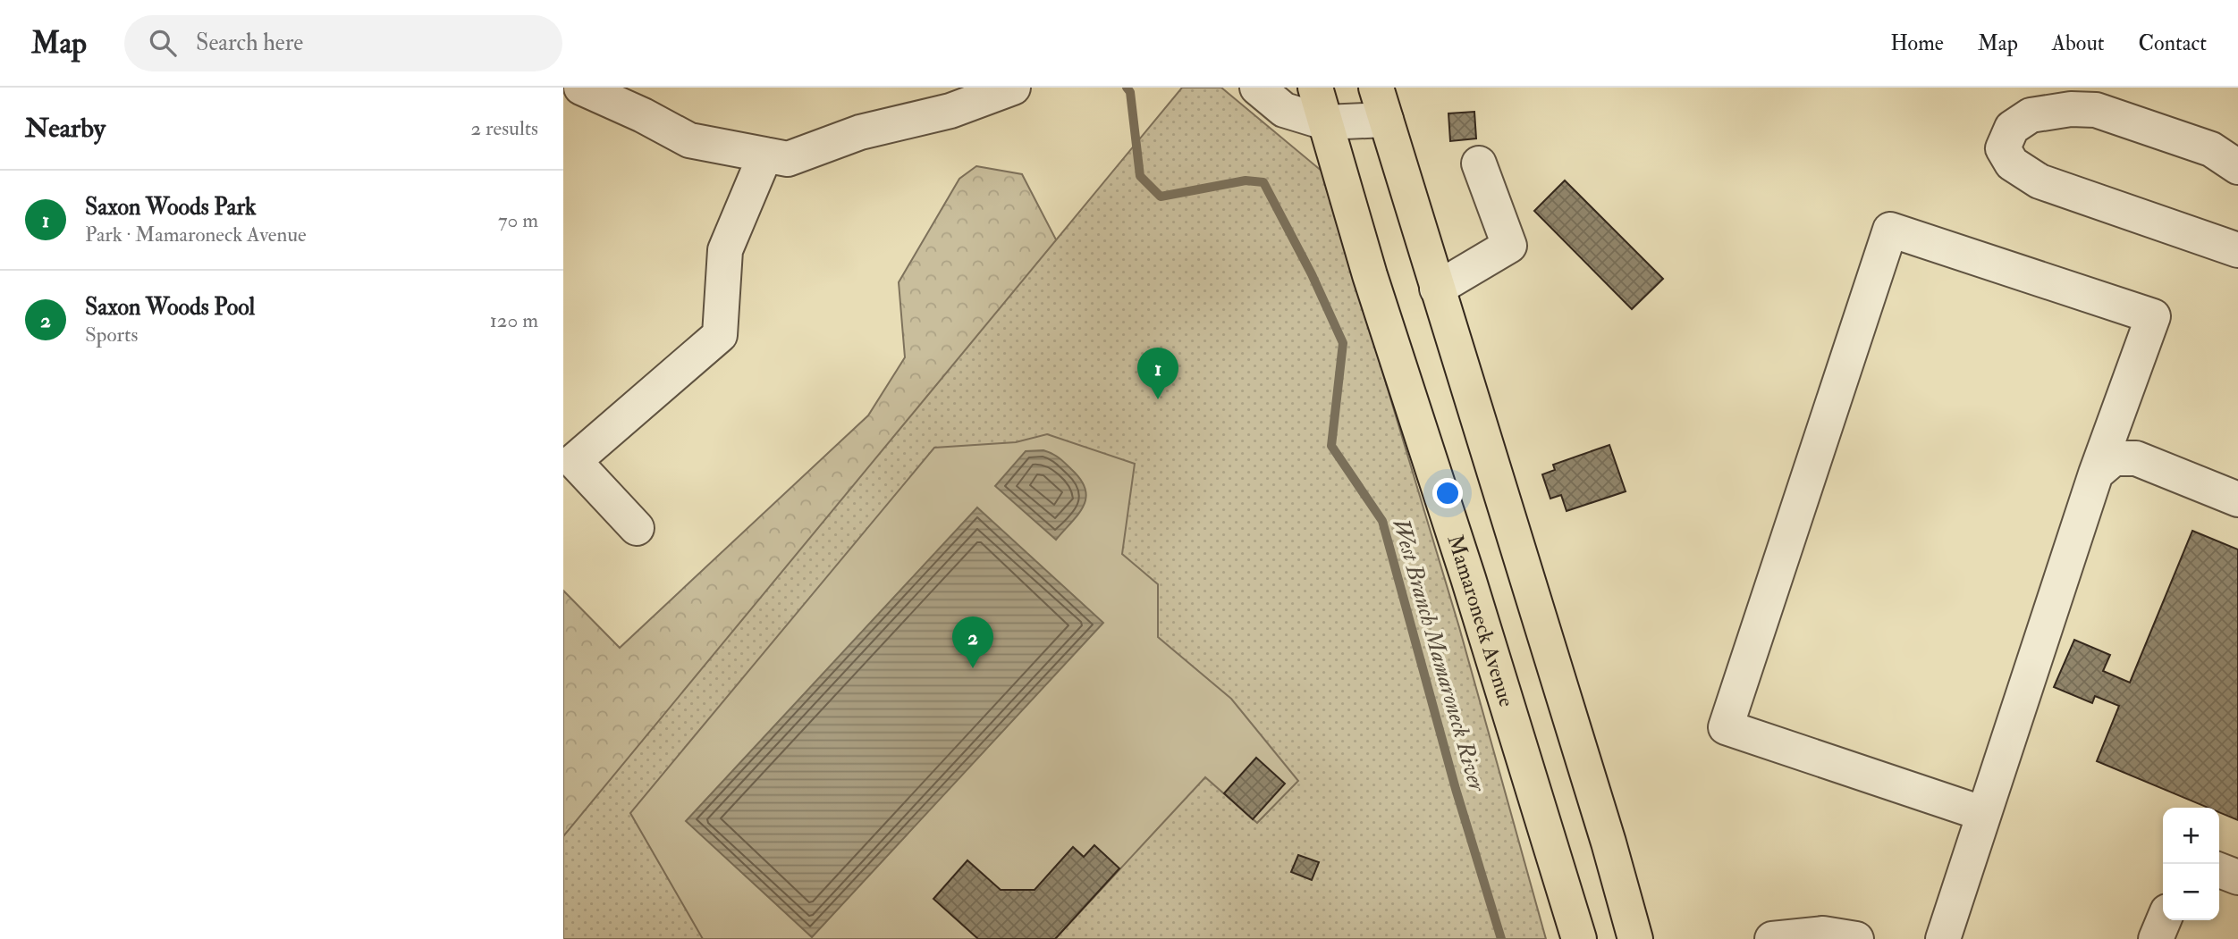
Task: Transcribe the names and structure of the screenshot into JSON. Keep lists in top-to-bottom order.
{
  "streets": {
    "main road": ["Mamaroneck Avenue"]
  },
  "water": ["West Branch Mamaroneck River"],
  "page": {
    "header": "Map",
    "search": "Search here",
    "nav": [
      "Home",
      "Map",
      "About",
      "Contact"
    ],
    "heading": ["Nearby", "2 results"],
    "list": [
      {
        "mark": "1",
        "name": "Saxon Woods Park",
        "note": "Park · Mamaroneck Avenue",
        "value": "70 m"
      },
      {
        "mark": "2",
        "name": "Saxon Woods Pool",
        "note": "Sports",
        "value": "120 m"
      }
    ],
    "pins": ["1", "2"],
    "map_buttons": ["+", "−"]
  }
}
